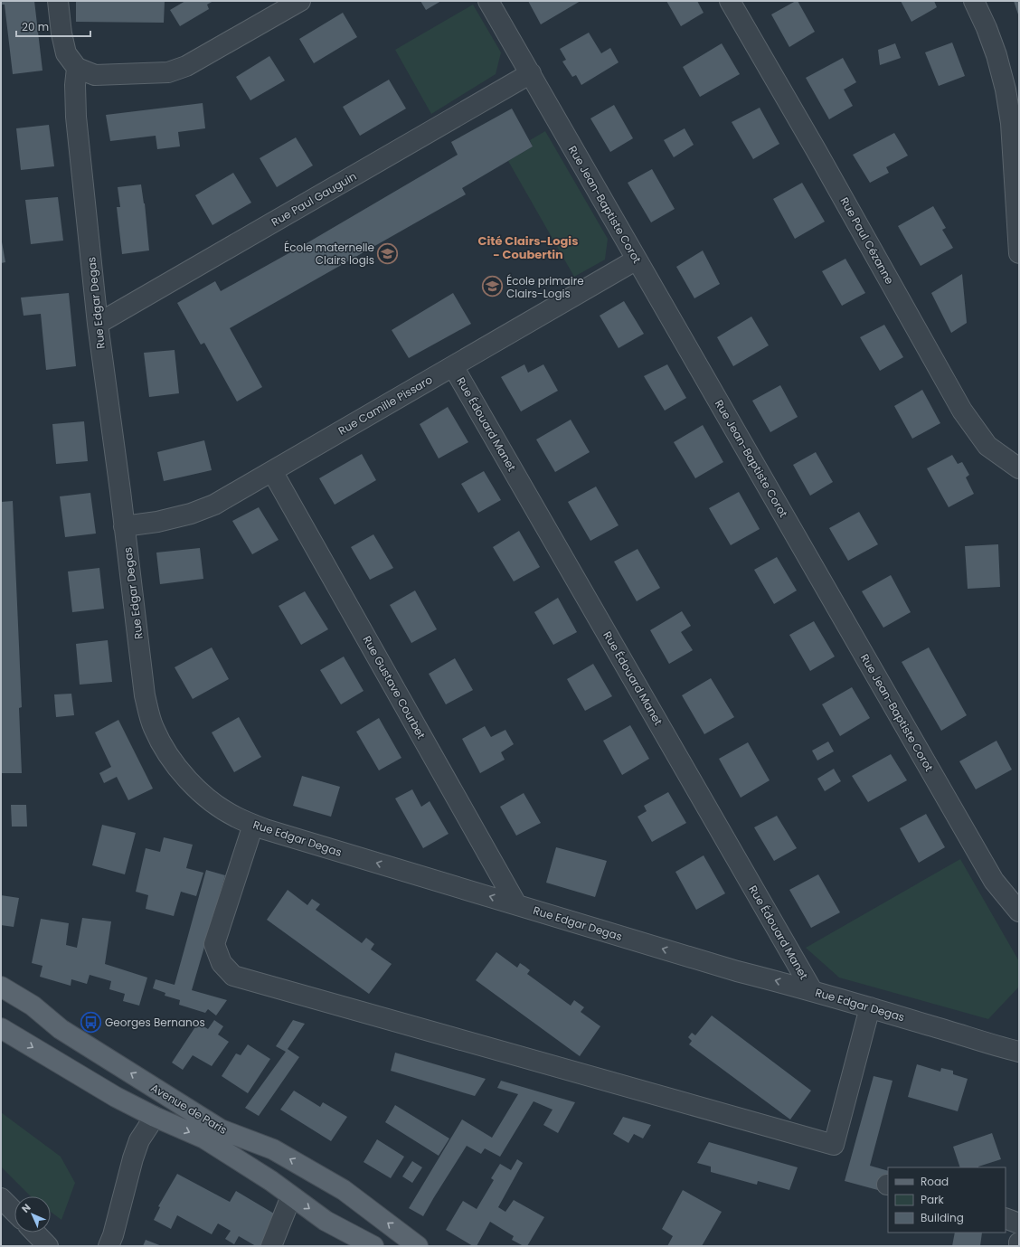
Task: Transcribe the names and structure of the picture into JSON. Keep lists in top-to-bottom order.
{
  "streets": {
    "main road": ["Avenue de Paris"],
    "street": [
      "Rue Paul Gauguin",
      "Rue Jean-Baptiste Corot",
      "Rue Paul Cézanne",
      "Rue Edgar Degas",
      "Rue Camille Pissaro",
      "Rue Édouard Manet",
      "Rue Gustave Courbet"
    ]
  },
  "crossings": [
    ["Rue Paul Gauguin", "Rue Jean-Baptiste Corot"],
    ["Rue Paul Gauguin", "Rue Edgar Degas"],
    ["Rue Jean-Baptiste Corot", "Rue Camille Pissaro"],
    ["Rue Edgar Degas", "Rue Camille Pissaro"],
    ["Rue Edgar Degas", "Rue Édouard Manet"],
    ["Rue Edgar Degas", "Rue Gustave Courbet"],
    ["Rue Camille Pissaro", "Rue Édouard Manet"],
    ["Rue Camille Pissaro", "Rue Gustave Courbet"]
  ],
  "one_way": ["Rue Edgar Degas"],
  "districts": ["Cité Clairs-Logis - Coubertin"],
  "places": {
    "school or university": ["École maternelle Clairs logis", "École primaire Clairs-Logis"],
    "bus stop": ["Georges Bernanos"]
  },
  "legend": ["Road", "Park", "Building"],
  "scale_bar": "20 m",
  "north": "top left"
}
